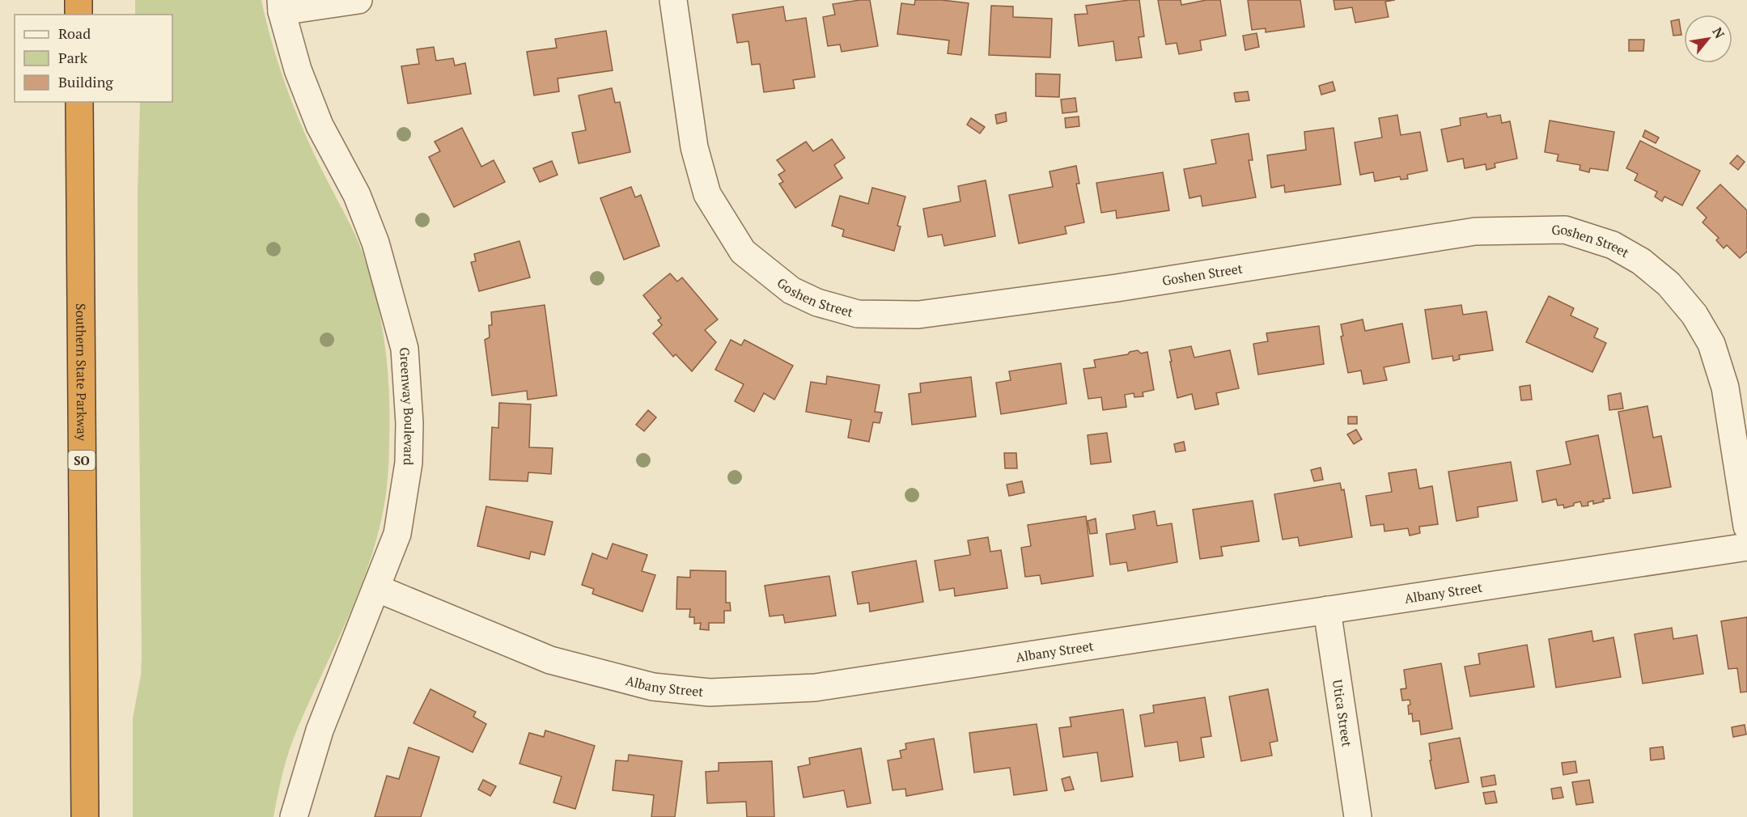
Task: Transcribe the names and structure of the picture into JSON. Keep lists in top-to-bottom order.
{
  "streets": {
    "highway": ["Southern State Parkway", "SO"],
    "street": [
      "Goshen Street",
      "Greenway Boulevard",
      "Albany Street",
      "Utica Street"
    ]
  },
  "crossings": [
    ["Greenway Boulevard", "Albany Street"],
    ["Albany Street", "Utica Street"]
  ],
  "legend": ["Road", "Park", "Building"],
  "north": "top right"
}
